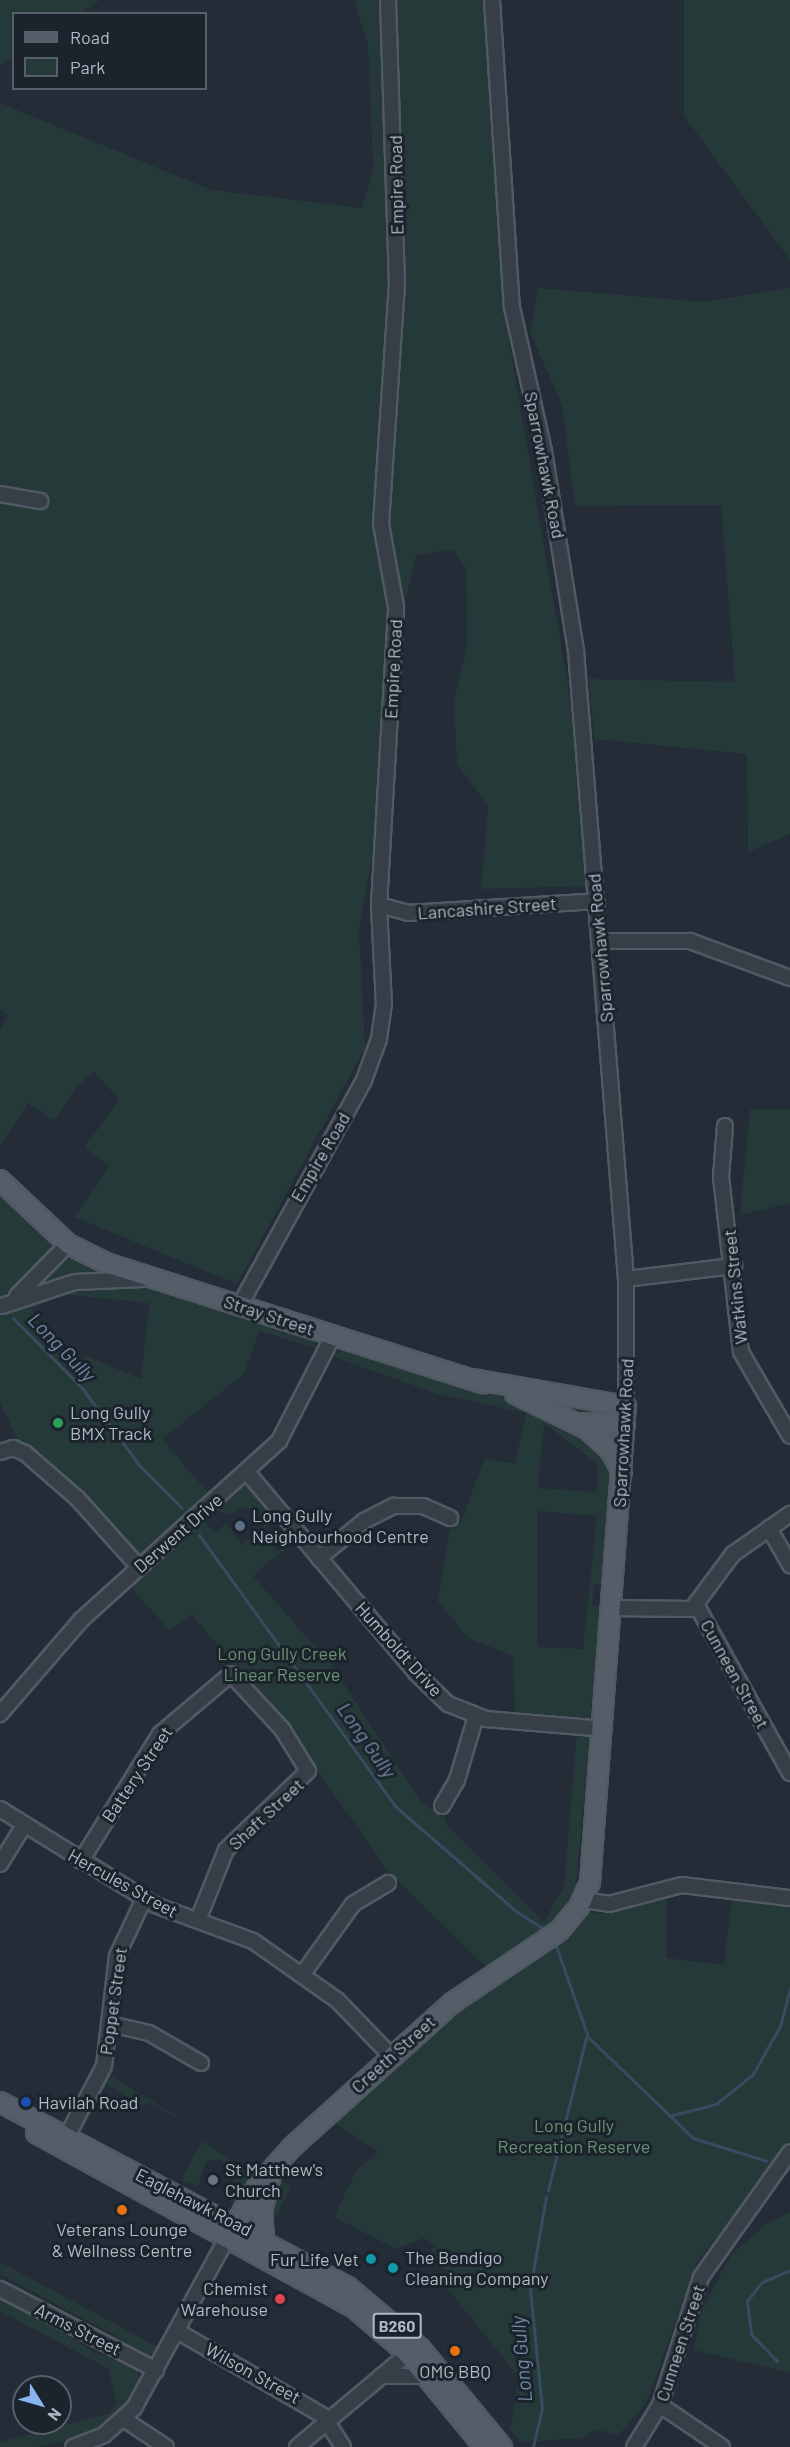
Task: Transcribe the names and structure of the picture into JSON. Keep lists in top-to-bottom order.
{
  "streets": {
    "main road": [
      "Sparrowhawk Road",
      "Stray Street",
      "Creeth Street",
      "Eaglehawk Road",
      "B260"
    ],
    "street": [
      "Empire Road",
      "Lancashire Street",
      "Watkins Street",
      "Derwent Drive",
      "Humboldt Drive",
      "Cunneen Street",
      "Battery Street",
      "Shaft Street",
      "Hercules Street",
      "Poppet Street",
      "Arms Street",
      "Wilson Street"
    ]
  },
  "crossings": [
    ["Empire Road", "Lancashire Street"],
    ["Empire Road", "Stray Street"],
    ["Sparrowhawk Road", "Lancashire Street"],
    ["Sparrowhawk Road", "Stray Street"],
    ["Sparrowhawk Road", "Humboldt Drive"],
    ["Sparrowhawk Road", "Creeth Street"],
    ["Stray Street", "Derwent Drive"],
    ["Derwent Drive", "Humboldt Drive"],
    ["Battery Street", "Shaft Street"],
    ["Battery Street", "Hercules Street"],
    ["Shaft Street", "Hercules Street"],
    ["Hercules Street", "Poppet Street"],
    ["Hercules Street", "Creeth Street"],
    ["Poppet Street", "Eaglehawk Road"],
    ["Creeth Street", "Eaglehawk Road"],
    ["Creeth Street", "Arms Street"],
    ["Creeth Street", "Wilson Street"]
  ],
  "water": ["Long Gully"],
  "parks": ["Long Gully Creek Linear Reserve", "Long Gully Recreation Reserve"],
  "places": [
    "Long Gully BMX Track",
    "Long Gully Neighbourhood Centre",
    "Havilah Road",
    "St Matthew's Church",
    "Veterans Lounge & Wellness Centre",
    "Fur Life Vet",
    "The Bendigo Cleaning Company",
    "Chemist Warehouse",
    "OMG BBQ"
  ],
  "legend": ["Road", "Park"],
  "north": "bottom right"
}
